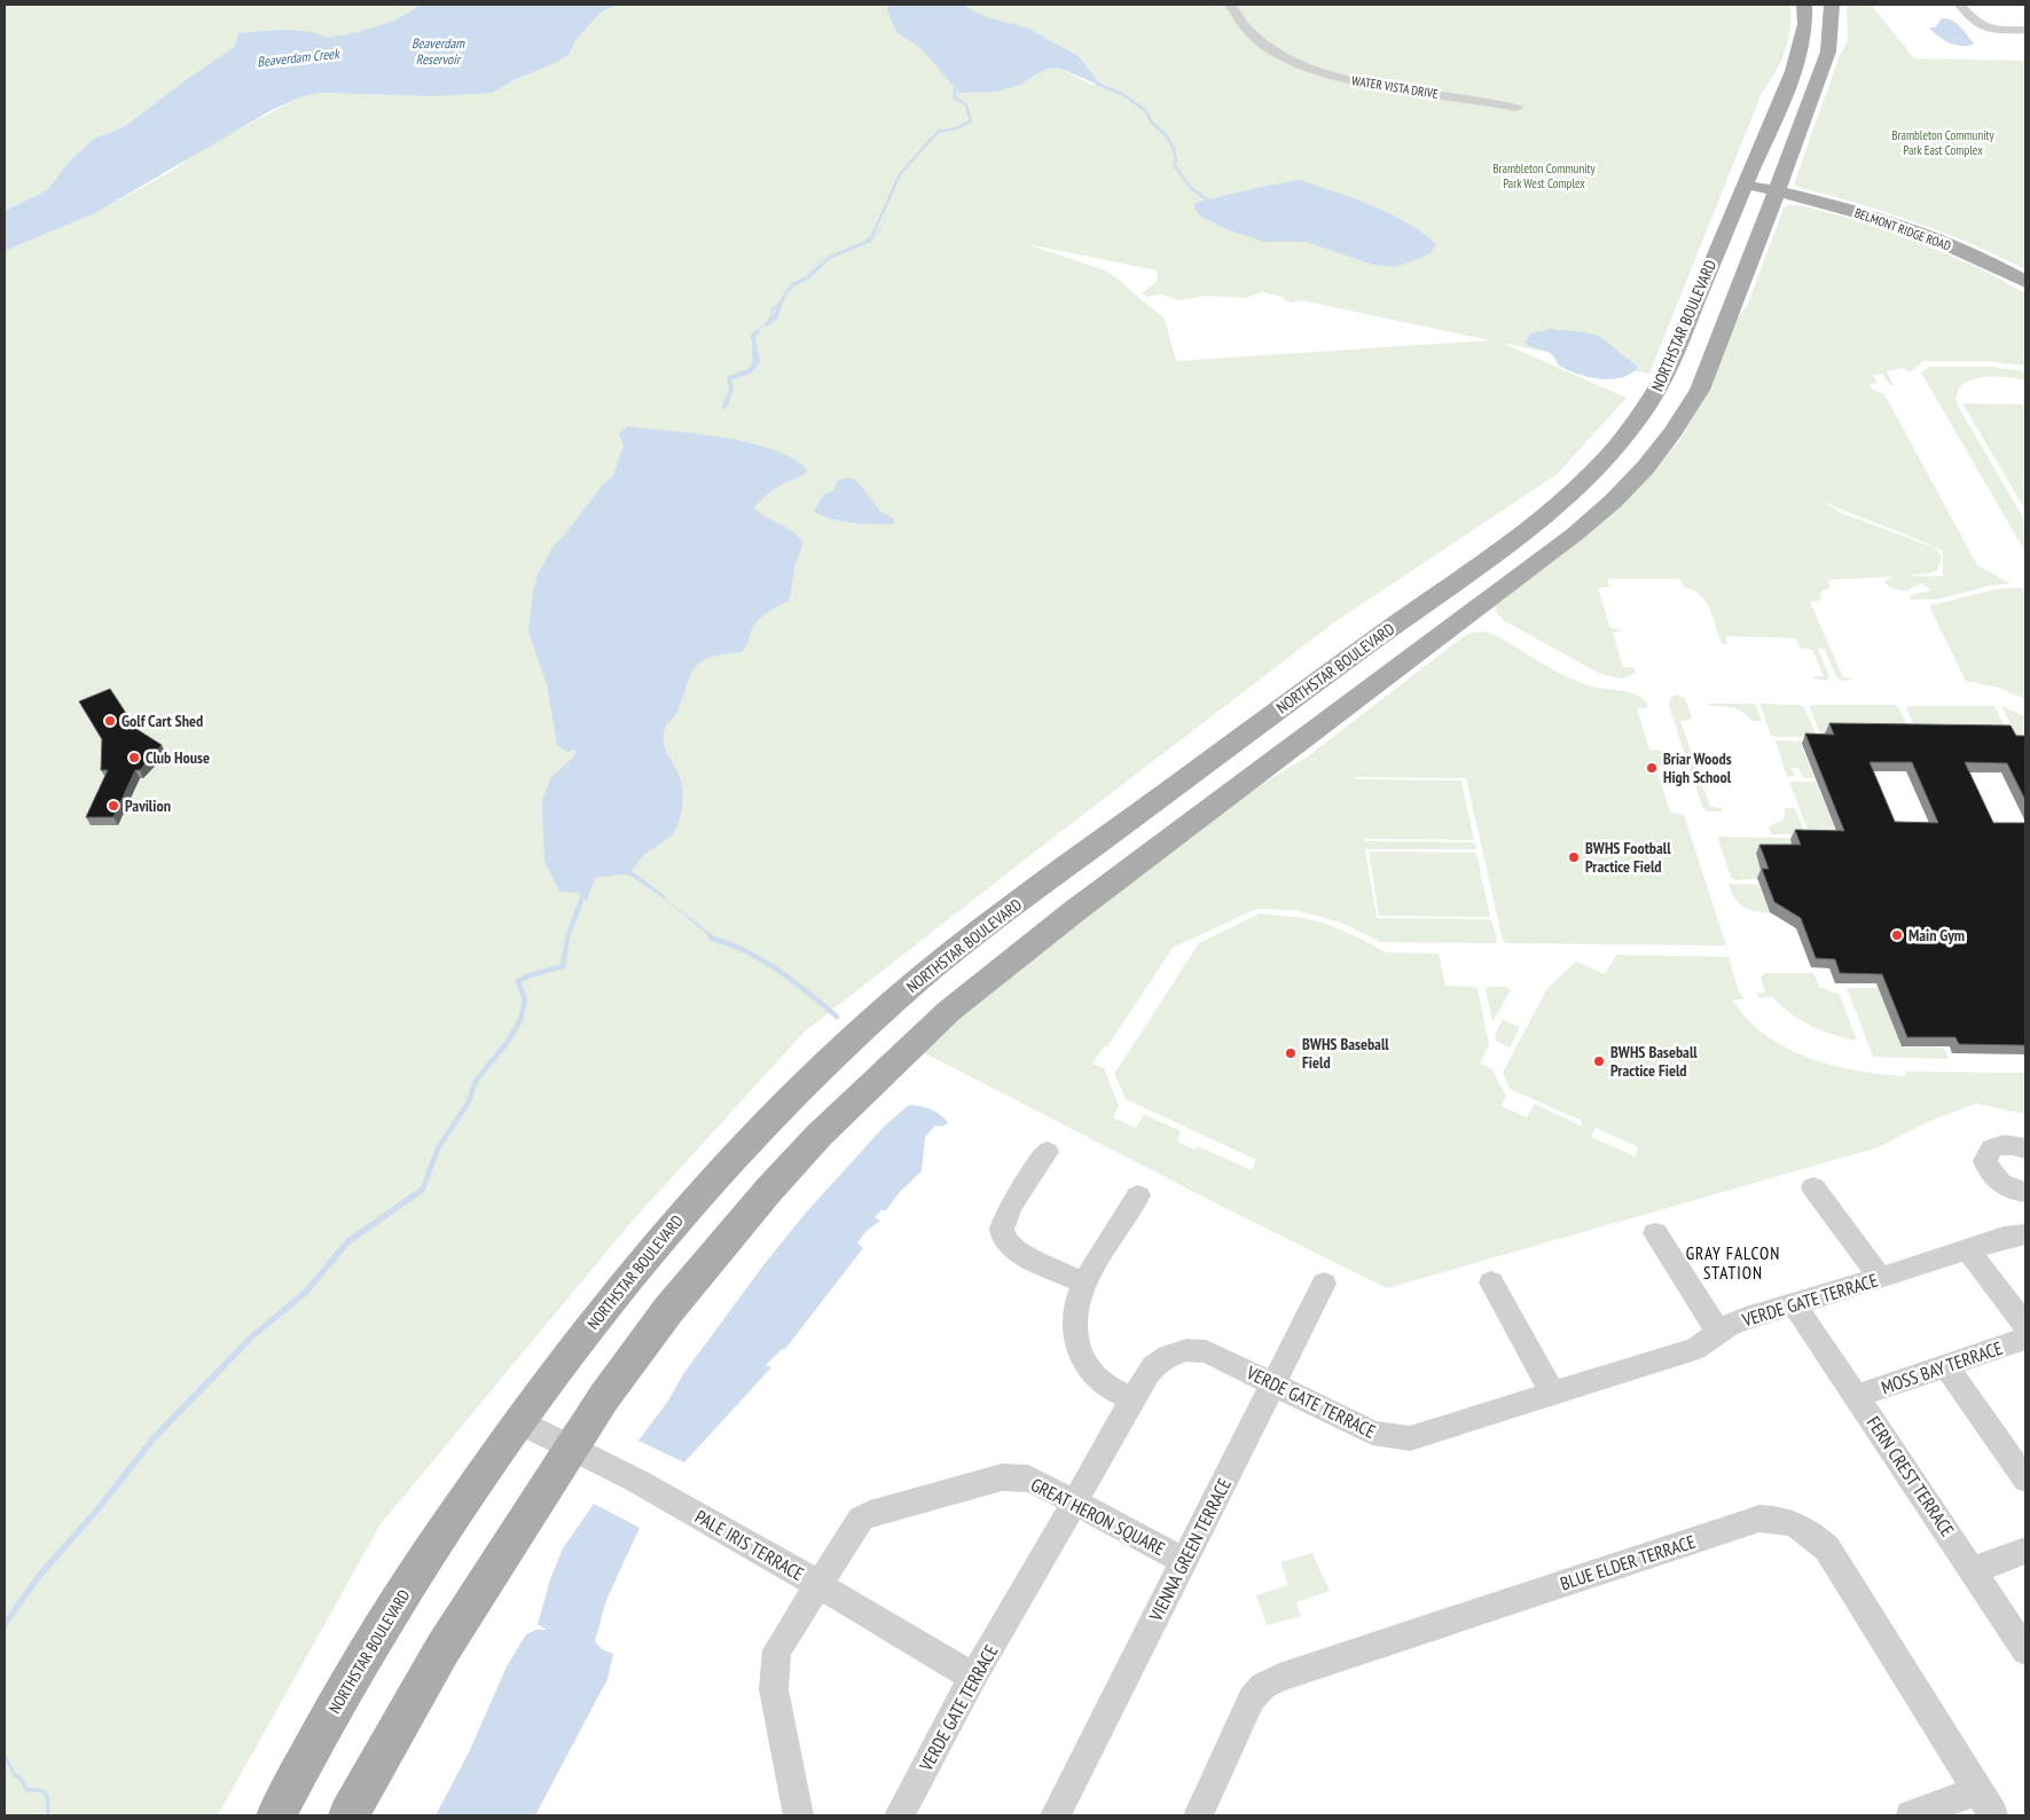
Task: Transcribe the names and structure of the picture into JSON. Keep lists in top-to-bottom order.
{
  "streets": {
    "main road": ["BELMONT RIDGE ROAD", "NORTHSTAR BOULEVARD"],
    "street": [
      "WATER VISTA DRIVE",
      "VERDE GATE TERRACE",
      "MOSS BAY TERRACE",
      "FERN CREST TERRACE",
      "GREAT HERON SQUARE",
      "PALE IRIS TERRACE",
      "VIENNA GREEN TERRACE",
      "BLUE ELDER TERRACE"
    ]
  },
  "crossings": [
    ["BELMONT RIDGE ROAD", "NORTHSTAR BOULEVARD"],
    ["NORTHSTAR BOULEVARD", "PALE IRIS TERRACE"],
    ["VERDE GATE TERRACE", "FERN CREST TERRACE"],
    ["VERDE GATE TERRACE", "GREAT HERON SQUARE"],
    ["VERDE GATE TERRACE", "PALE IRIS TERRACE"],
    ["VERDE GATE TERRACE", "VIENNA GREEN TERRACE"],
    ["MOSS BAY TERRACE", "FERN CREST TERRACE"],
    ["GREAT HERON SQUARE", "PALE IRIS TERRACE"],
    ["GREAT HERON SQUARE", "VIENNA GREEN TERRACE"]
  ],
  "districts": ["GRAY FALCON STATION"],
  "water": ["Beaverdam Reservoir", "Beaverdam Creek"],
  "parks": ["Brambleton Community Park East Complex", "Brambleton Community Park West Complex"],
  "places": [
    "Golf Cart Shed",
    "Club House",
    "Briar Woods High School",
    "Pavilion",
    "BWHS Football Practice Field",
    "Main Gym",
    "BWHS Baseball Field",
    "BWHS Baseball Practice Field"
  ]
}
